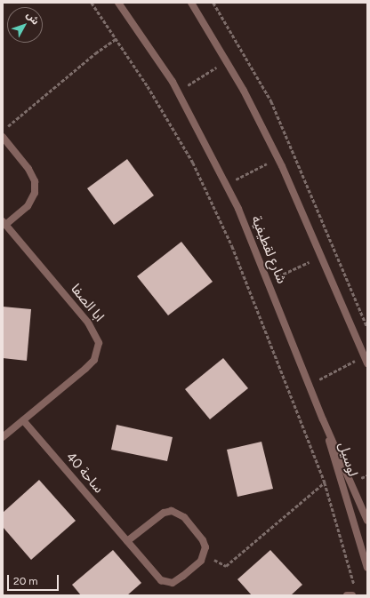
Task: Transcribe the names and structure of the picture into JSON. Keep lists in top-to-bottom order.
{
  "streets": {
    "street": [
      "شارع لقطيفية",
      "ابا الصفا",
      "لوسيل",
      "ساحة 40"
    ]
  },
  "crossings": [
    ["شارع لقطيفية", "لوسيل"],
    ["ابا الصفا", "ساحة 40"]
  ],
  "scale_bar": "20 m",
  "north": "top right"
}
